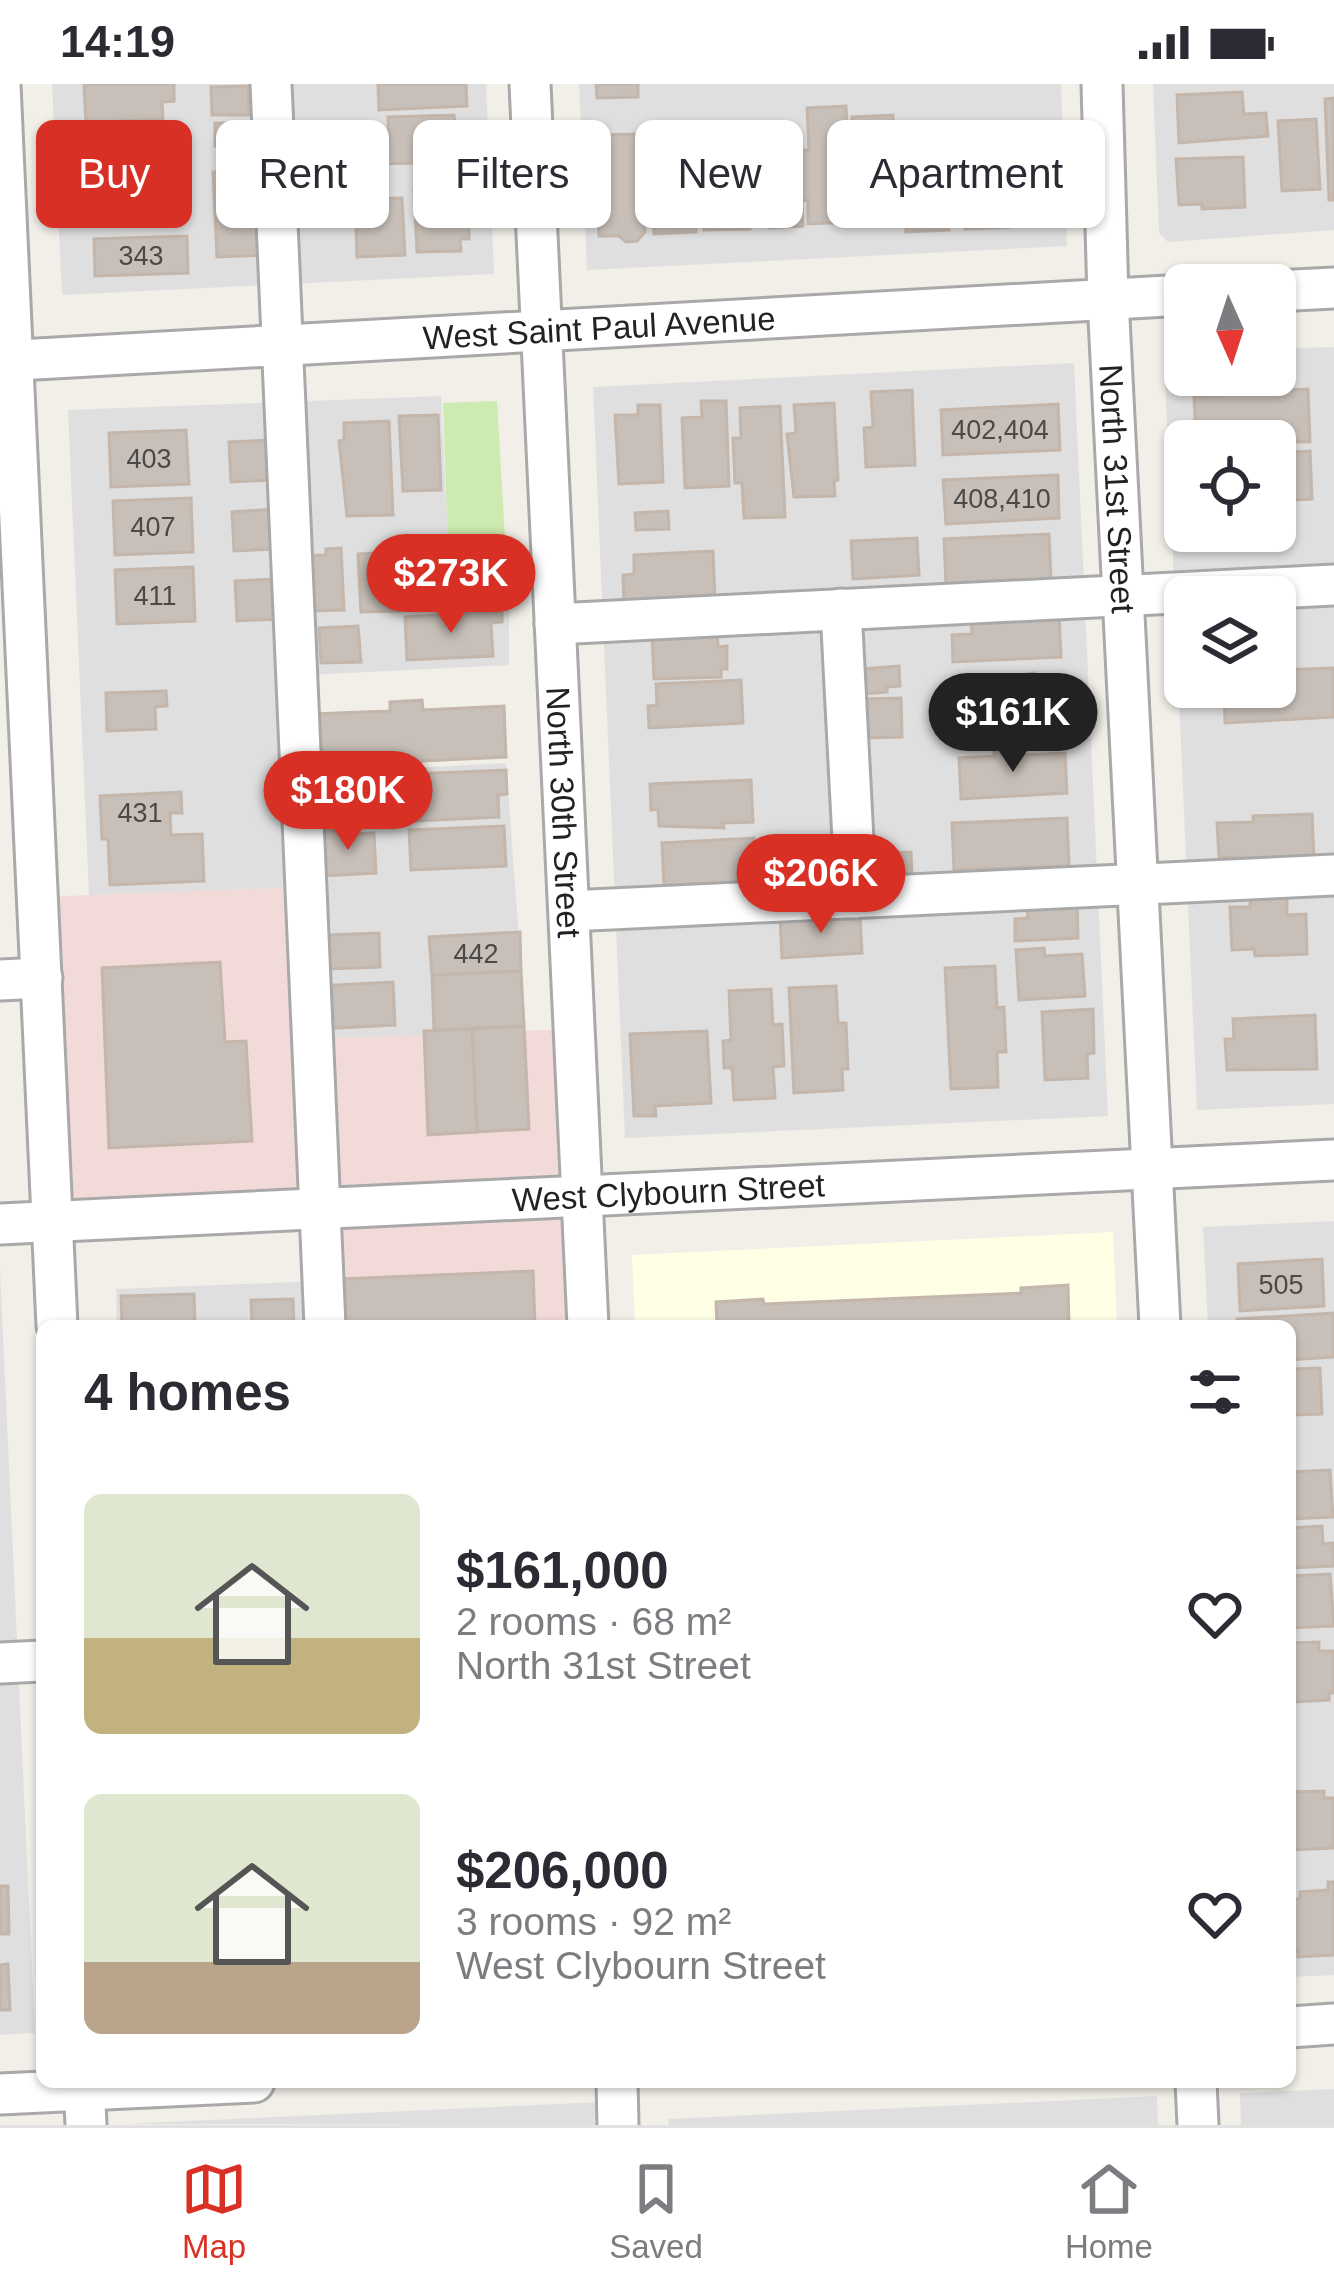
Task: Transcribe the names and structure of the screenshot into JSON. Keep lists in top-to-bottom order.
{
  "streets": {
    "street": [
      "West Saint Paul Avenue",
      "North 31st Street",
      "North 30th Street",
      "West Clybourn Street"
    ]
  },
  "crossings": [
    ["West Saint Paul Avenue", "North 31st Street"],
    ["West Saint Paul Avenue", "North 30th Street"],
    ["North 31st Street", "West Clybourn Street"],
    ["North 30th Street", "West Clybourn Street"]
  ],
  "house_numbers": [
    "343",
    "402,404",
    "403",
    "408,410",
    "407",
    "411",
    "431",
    "442",
    "505"
  ],
  "north": "bottom",
  "page": {
    "status": "14:19",
    "chip": [
      "Buy",
      "Rent",
      "Filters",
      "New",
      "Apartment"
    ],
    "price": [
      "$273K",
      "$161K",
      "$180K",
      "$206K"
    ],
    "heading": "4 homes",
    "list": [
      {
        "name": "$161,000",
        "note": "2 rooms · 68 m² · North 31st Street"
      },
      {
        "name": "$206,000",
        "note": "3 rooms · 92 m² · West Clybourn Street"
      }
    ],
    "tabs": ["Map", "Saved", "Home"]
  }
}
